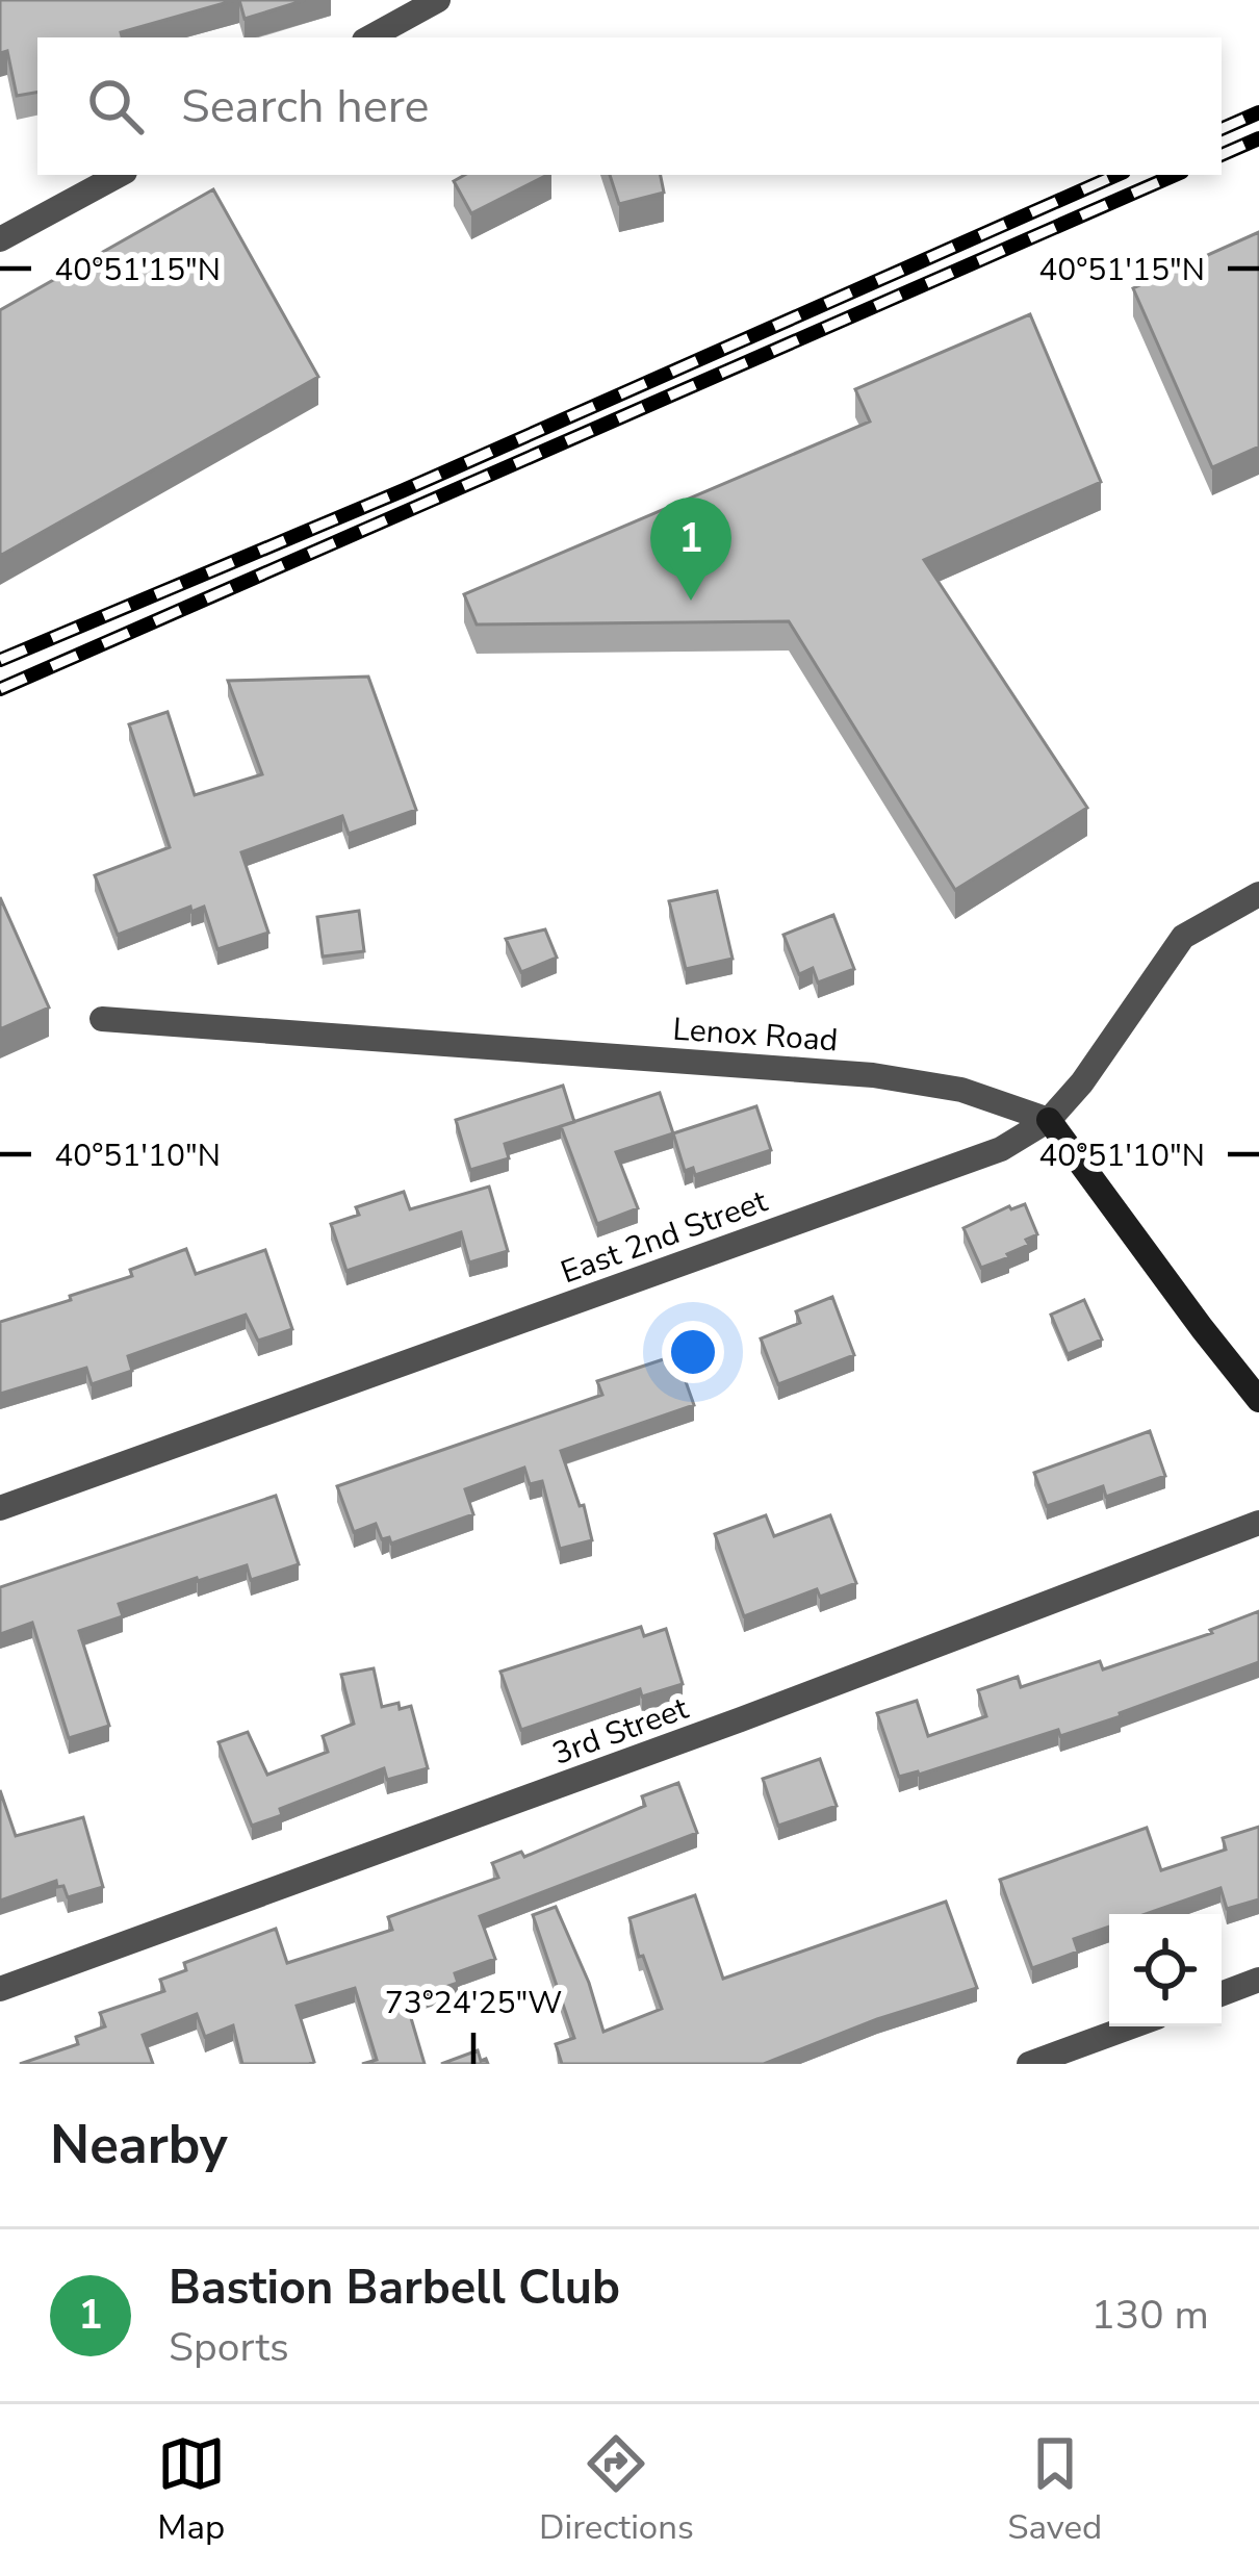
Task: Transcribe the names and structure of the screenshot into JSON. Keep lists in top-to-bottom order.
{
  "streets": {
    "street": ["Lenox Road", "East 2nd Street", "3rd Street"]
  },
  "crossings": [
    ["Lenox Road", "East 2nd Street"]
  ],
  "page": {
    "search": "Search here",
    "pins": "1",
    "heading": "Nearby",
    "list": [
      {
        "mark": "1",
        "name": "Bastion Barbell Club",
        "note": "Sports",
        "value": "130 m"
      }
    ],
    "nav": ["Map", "Directions", "Saved"]
  },
  "coordinates": ["40°51'15\"N", "40°51'10\"N", "73°24'25\"W"]
}
